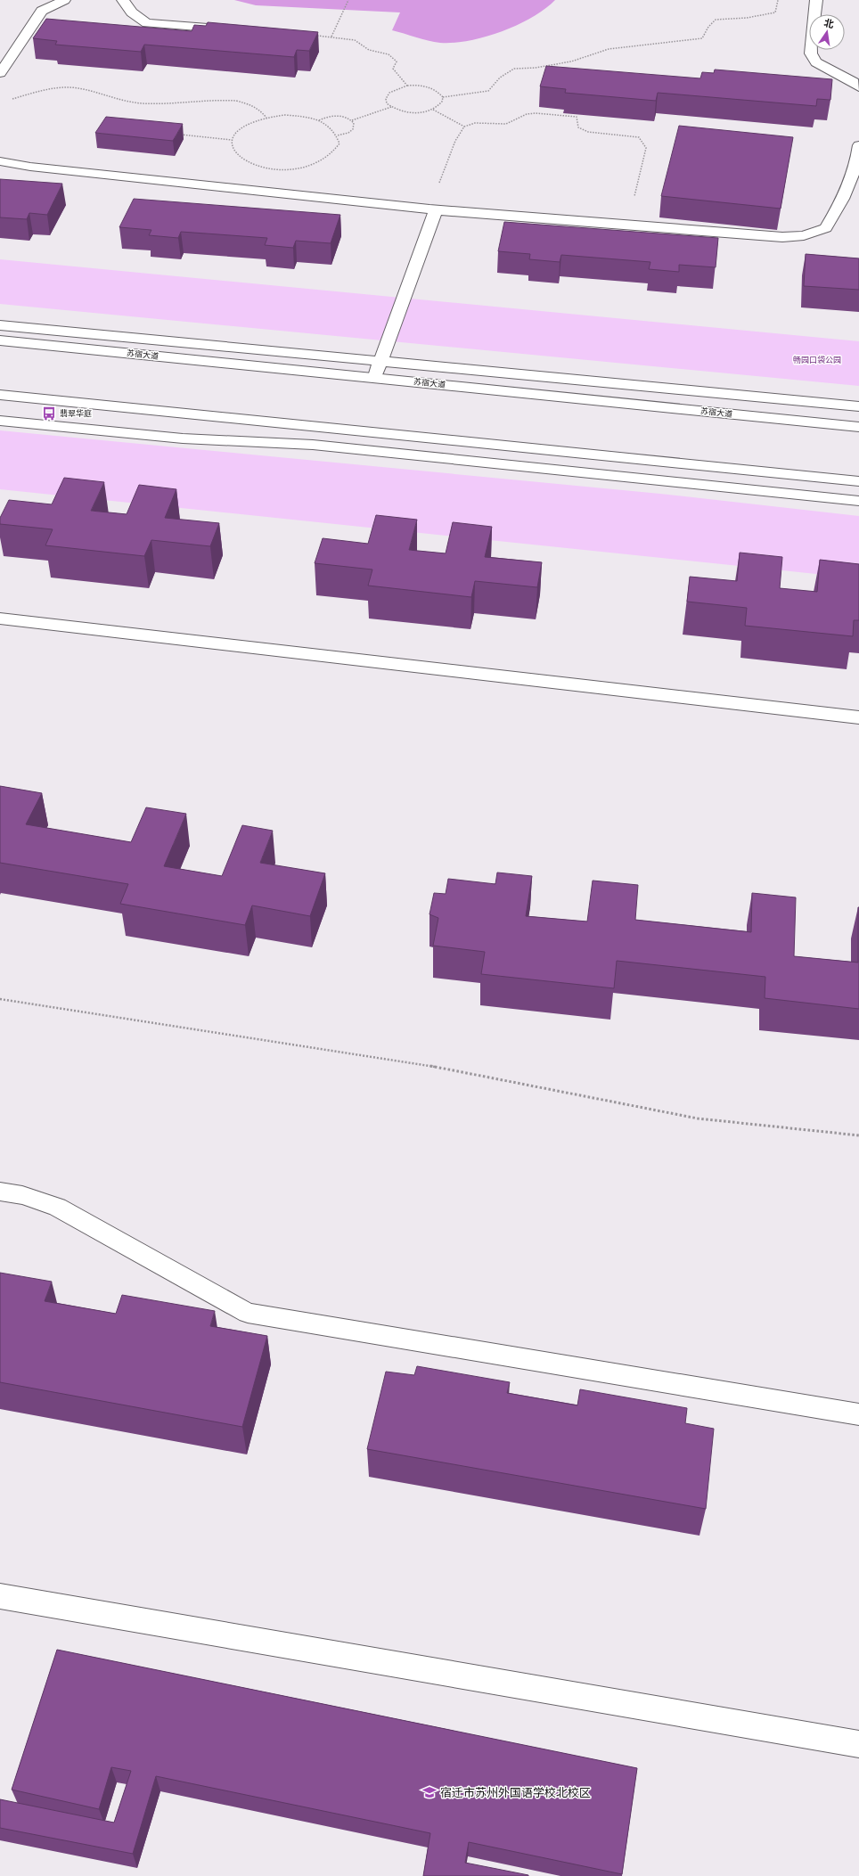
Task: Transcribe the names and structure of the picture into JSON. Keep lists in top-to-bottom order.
{
  "streets": {
    "main road": ["苏宿大道"]
  },
  "parks": ["畅园口袋公园"],
  "places": {
    "bus stop": ["翡翠华庭"],
    "school or university": ["宿迁市苏州外国语学校北校区"]
  },
  "north": "top"
}
